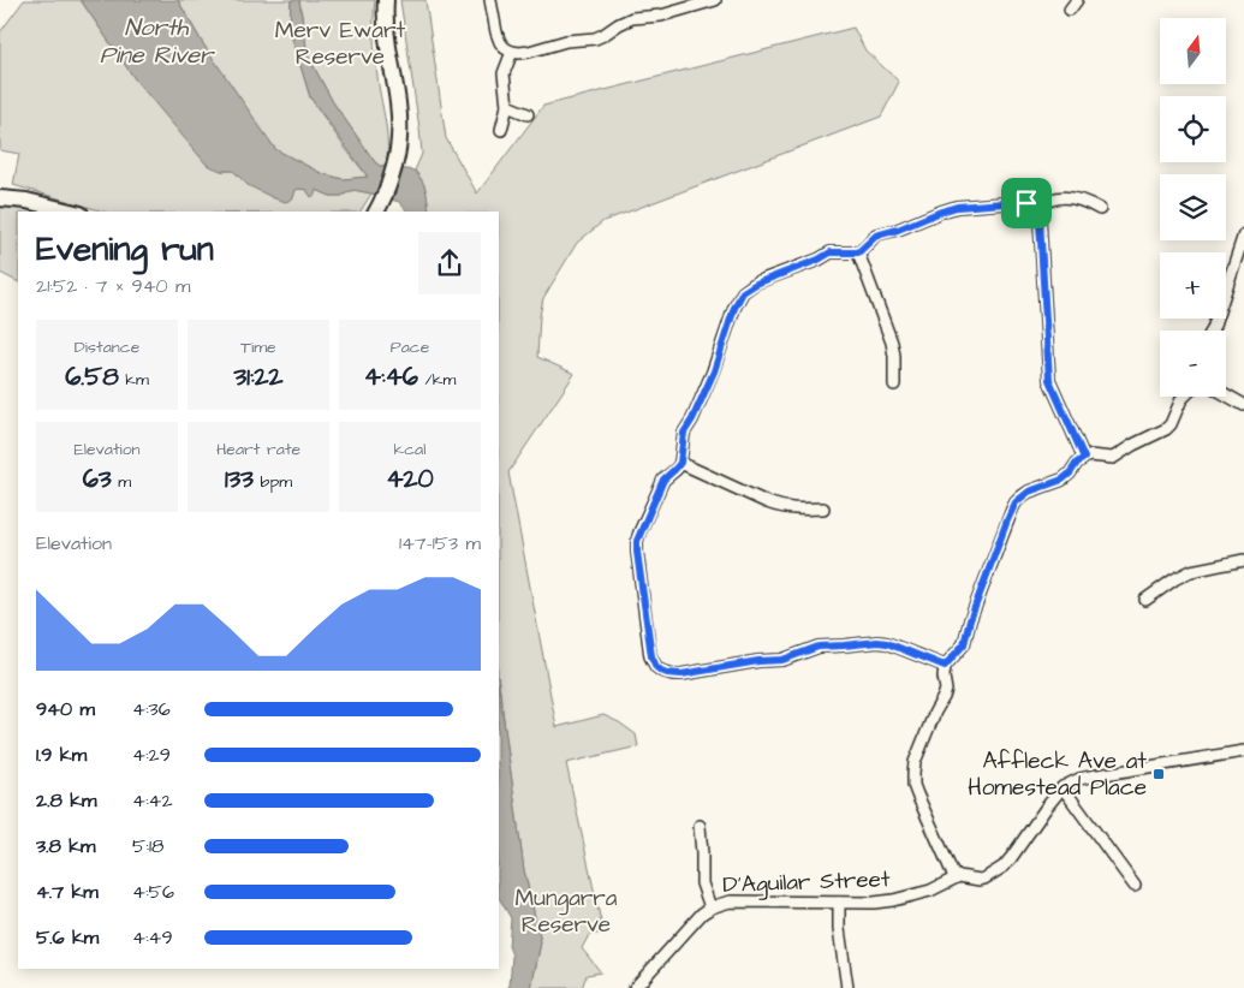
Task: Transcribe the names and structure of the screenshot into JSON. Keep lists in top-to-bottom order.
{
  "streets": {
    "street": ["D'Aguilar Street"]
  },
  "water": ["North Pine River"],
  "parks": ["Merv Ewart Reserve", "Mungarra Reserve"],
  "places": {
    "transit": ["Affleck Ave at Homestead Place"]
  },
  "north": "top",
  "page": {
    "map_buttons": ["+", "−"],
    "heading": ["Evening run", "21:52 · 7 × 940 m"],
    "stats": [
      ["Distance", "6.58 km"],
      ["Time", "31:22"],
      ["Pace", "4:46 /km"],
      ["Elevation", "63 m"],
      ["Heart rate", "133 bpm"],
      ["kcal", "420"]
    ],
    "chart": ["Elevation", "147–153 m"],
    "list": [
      {
        "name": "940 m",
        "note": "4:36"
      },
      {
        "name": "1.9 km",
        "note": "4:29"
      },
      {
        "name": "2.8 km",
        "note": "4:42"
      },
      {
        "name": "3.8 km",
        "note": "5:18"
      },
      {
        "name": "4.7 km",
        "note": "4:56"
      },
      {
        "name": "5.6 km",
        "note": "4:49"
      }
    ]
  }
}
